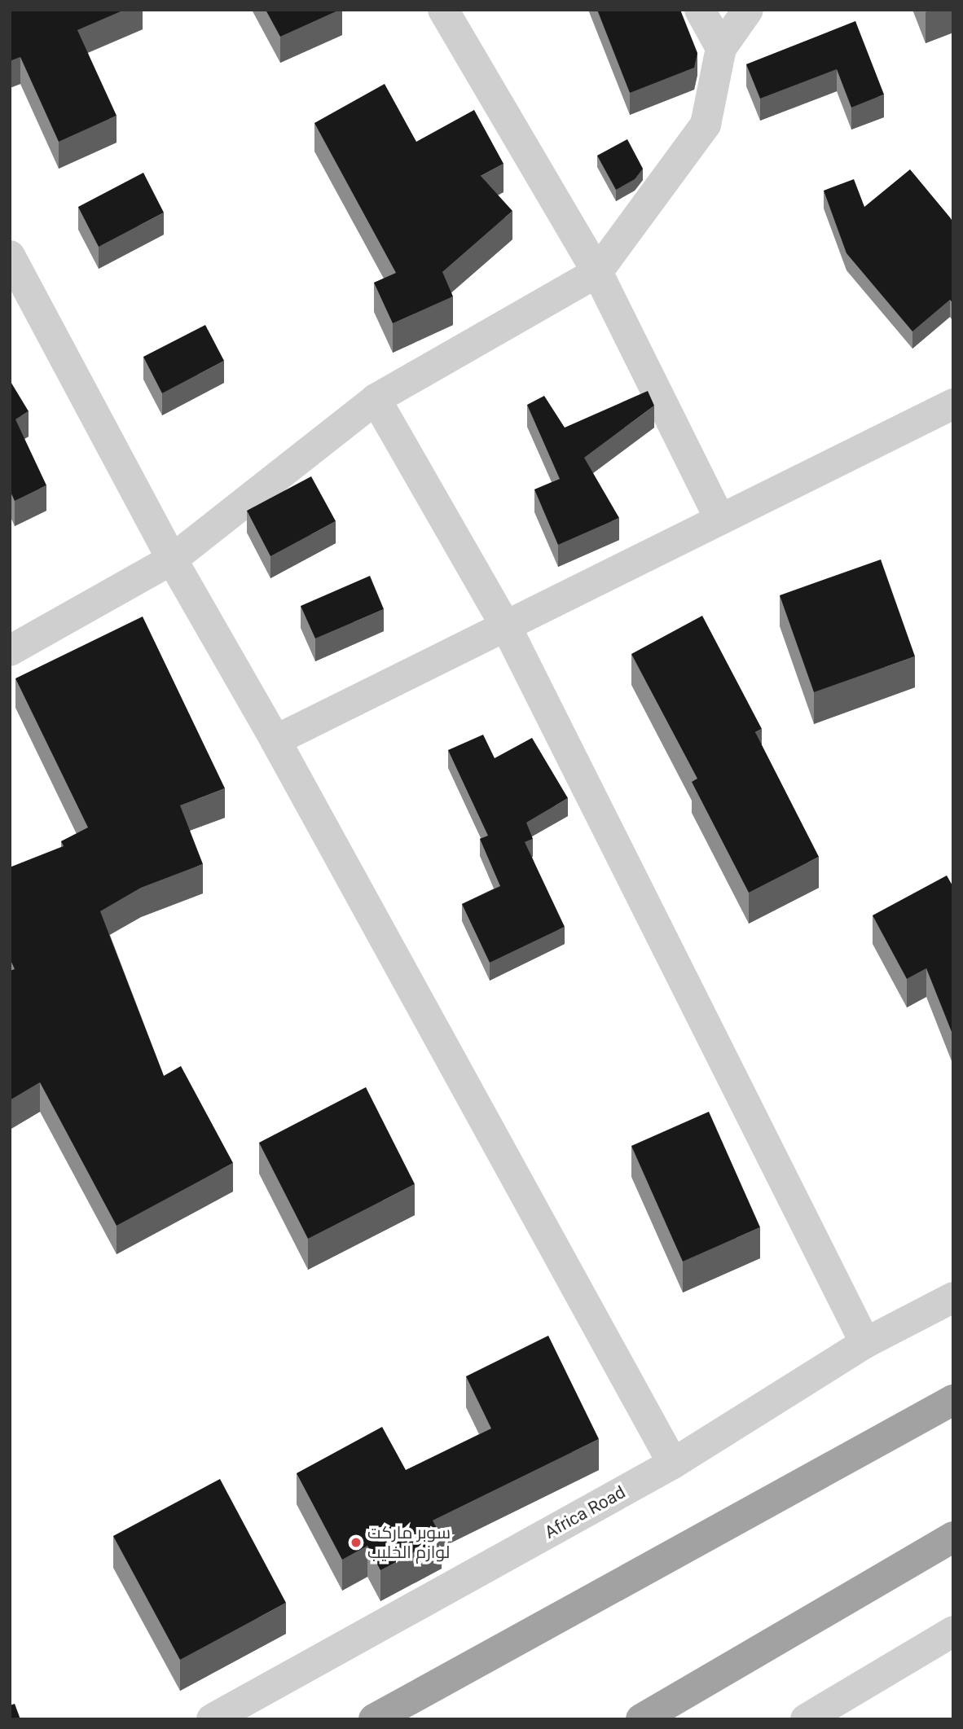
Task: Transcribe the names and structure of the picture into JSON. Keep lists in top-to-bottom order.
{
  "streets": {
    "street": ["Africa Road"]
  },
  "places": ["سوبر ماركت لوازم الخليب"]
}
